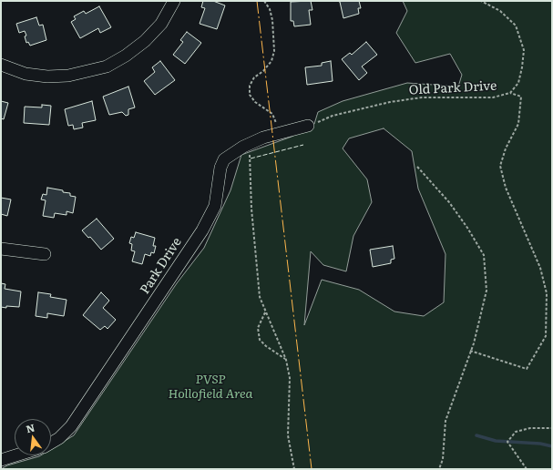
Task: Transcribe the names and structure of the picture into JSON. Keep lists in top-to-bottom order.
{
  "streets": {
    "street": ["Park Drive"],
    "path": ["Old Park Drive"]
  },
  "crossings": [
    ["Old Park Drive", "Park Drive"]
  ],
  "parks": ["PVSP Hollofield Area"],
  "north": "top"
}
